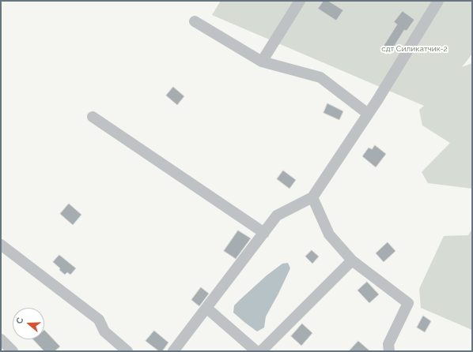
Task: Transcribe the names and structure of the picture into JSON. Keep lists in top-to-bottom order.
{
  "parks": ["сдт Силикатчик-2"],
  "north": "left"
}
